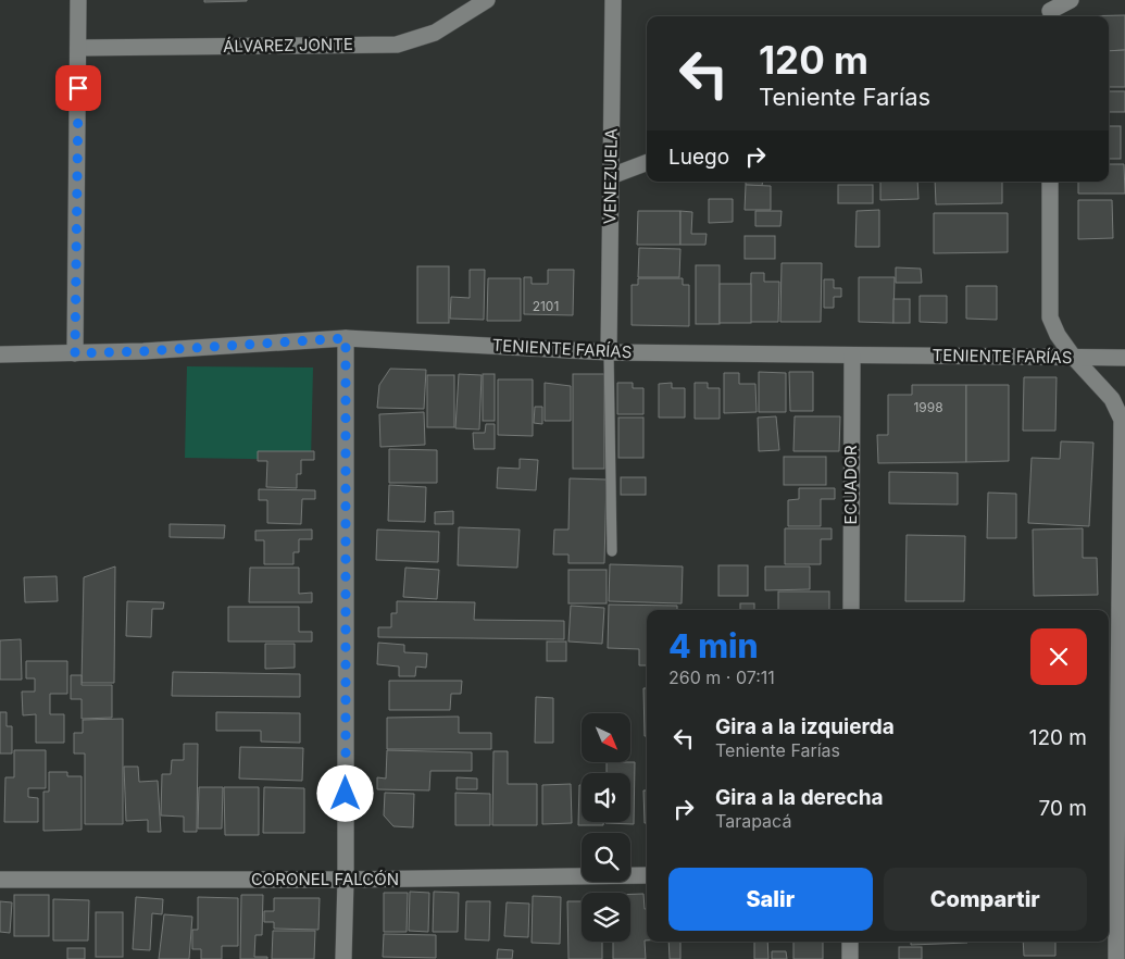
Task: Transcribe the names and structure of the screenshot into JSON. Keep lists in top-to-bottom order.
{
  "streets": {
    "street": [
      "ÁLVAREZ JONTE",
      "VENEZUELA",
      "TENIENTE FARÍAS",
      "ECUADOR",
      "CORONEL FALCÓN"
    ]
  },
  "crossings": [
    ["VENEZUELA", "TENIENTE FARÍAS"],
    ["TENIENTE FARÍAS", "ECUADOR"]
  ],
  "house_numbers": ["2101", "1998"],
  "north": "bottom right",
  "page": {
    "turn": ["120 m", "Teniente Farías"],
    "then": "Luego",
    "heading": ["4 min", "260 m · 07:11"],
    "list": [
      {
        "name": "Gira a la izquierda",
        "note": "Teniente Farías",
        "value": "120 m"
      },
      {
        "name": "Gira a la derecha",
        "note": "Tarapacá",
        "value": "70 m"
      }
    ],
    "buttons": ["Salir", "Compartir"]
  }
}
